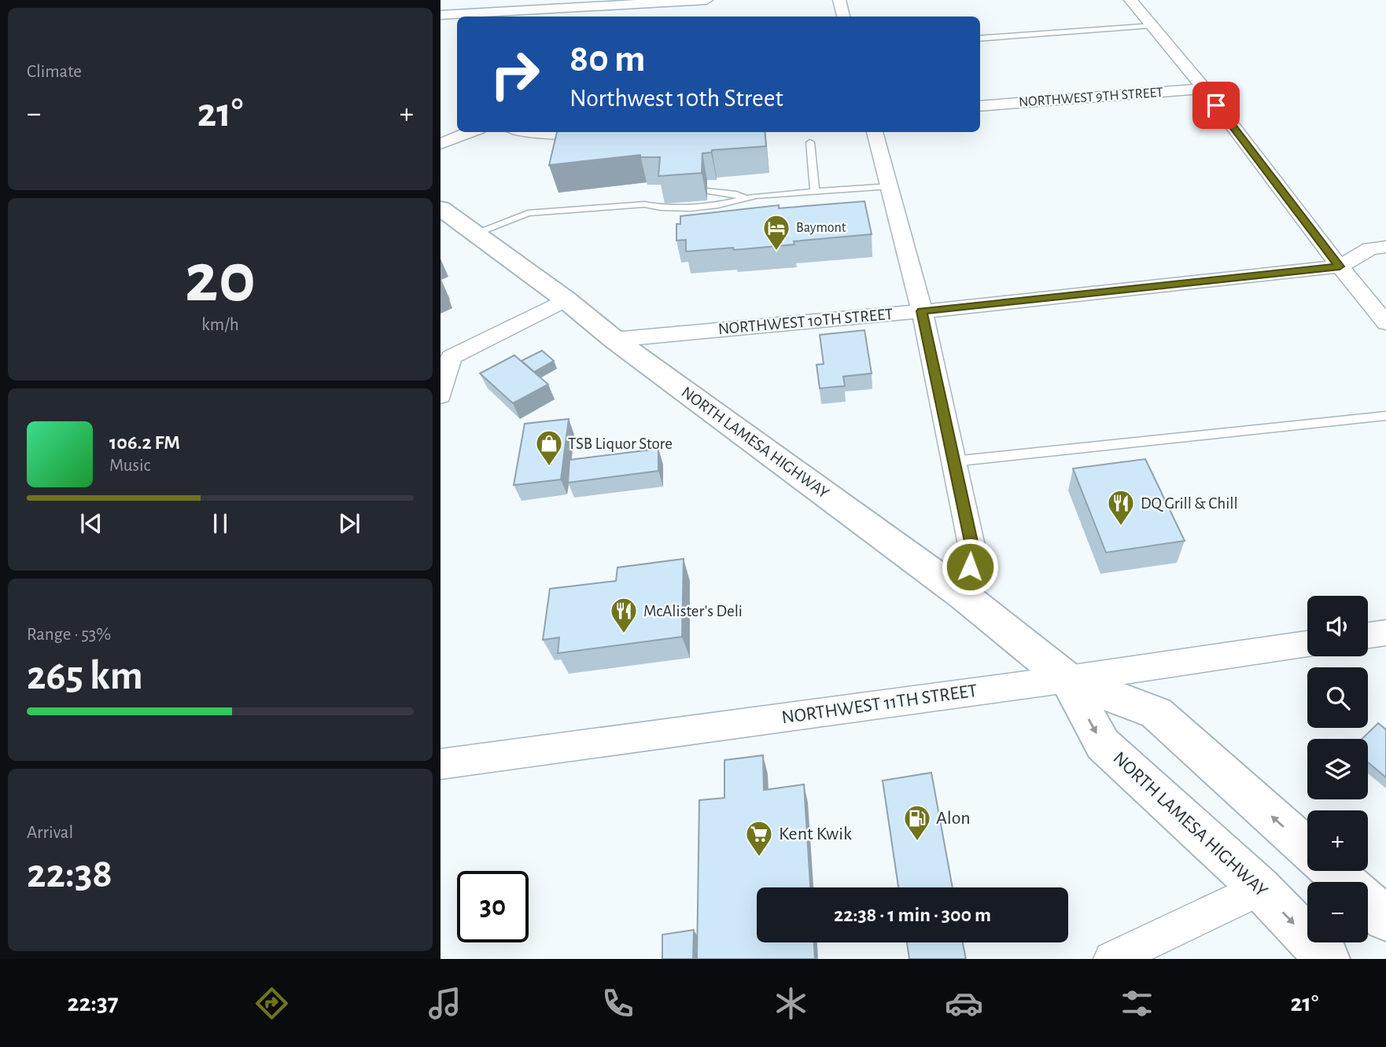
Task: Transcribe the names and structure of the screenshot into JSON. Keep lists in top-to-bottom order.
{
  "streets": {
    "main road": ["NORTH LAMESA HIGHWAY"],
    "street": ["NORTHWEST 9TH STREET", "NORTHWEST 10TH STREET", "NORTHWEST 11TH STREET"]
  },
  "crossings": [
    ["NORTHWEST 10TH STREET", "NORTH LAMESA HIGHWAY"],
    ["NORTH LAMESA HIGHWAY", "NORTHWEST 11TH STREET"]
  ],
  "places": {
    "hotel": ["Baymont"],
    "shop": ["TSB Liquor Store"],
    "restaurant": ["DQ Grill & Chill", "McAlister's Deli"],
    "fuel station": ["Alon"],
    "supermarket": ["Kent Kwik"]
  },
  "page": {
    "tile": [
      "Climate",
      ["20", "km/h"],
      ["Range · 53%", "265 km"],
      ["Arrival", "22:38"]
    ],
    "turn": ["80 m", "Northwest 10th Street"],
    "heat": ["−", "21°", "+"],
    "song": ["106.2 FM", "Music"],
    "map_buttons": ["+", "−"],
    "limit": "30",
    "trip": "22:38 · 1 min · 300 m",
    "tabs": ["22:37", "21°"]
  }
}
